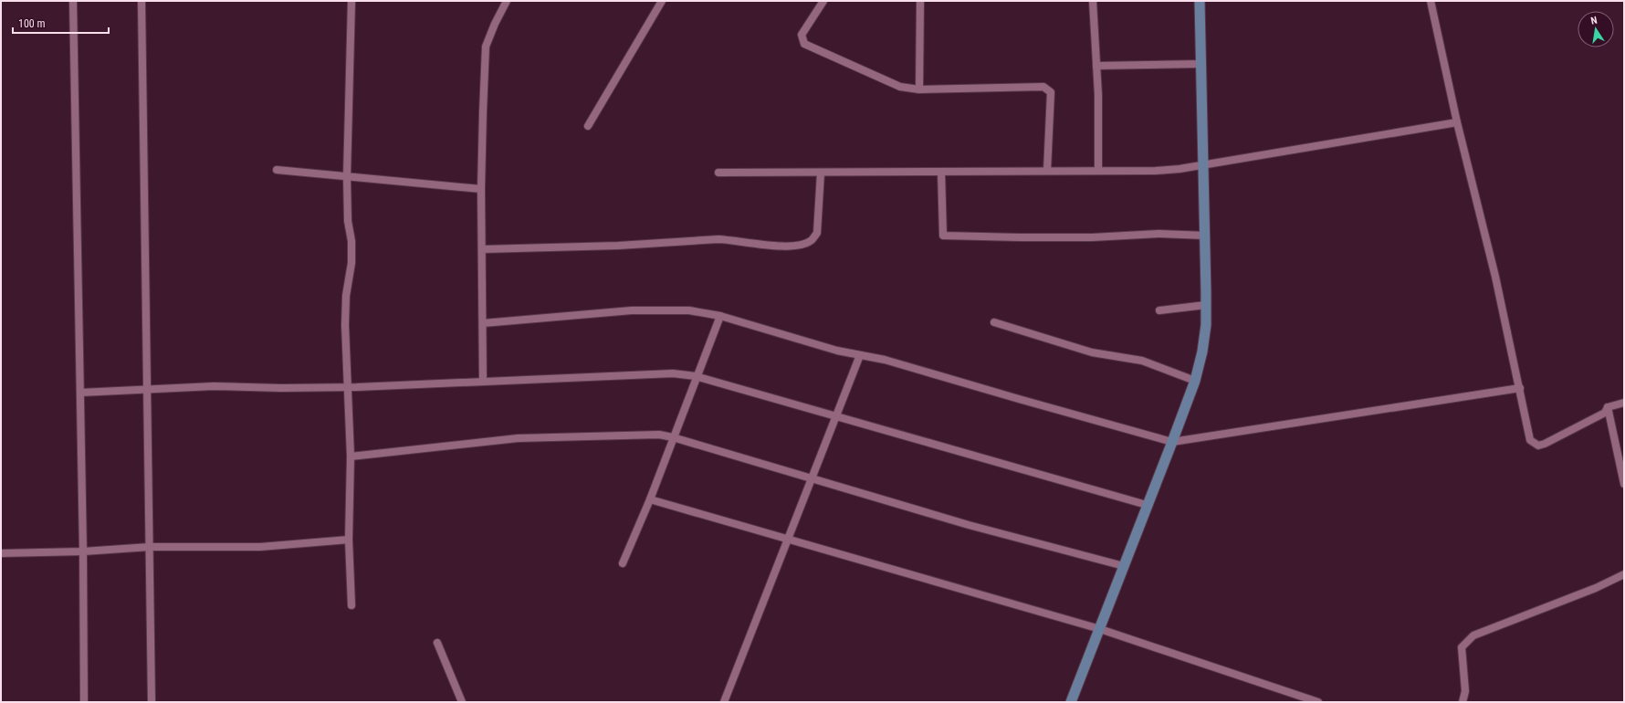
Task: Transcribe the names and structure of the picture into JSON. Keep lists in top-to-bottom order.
{
  "scale_bar": "100 m",
  "north": "top"
}
